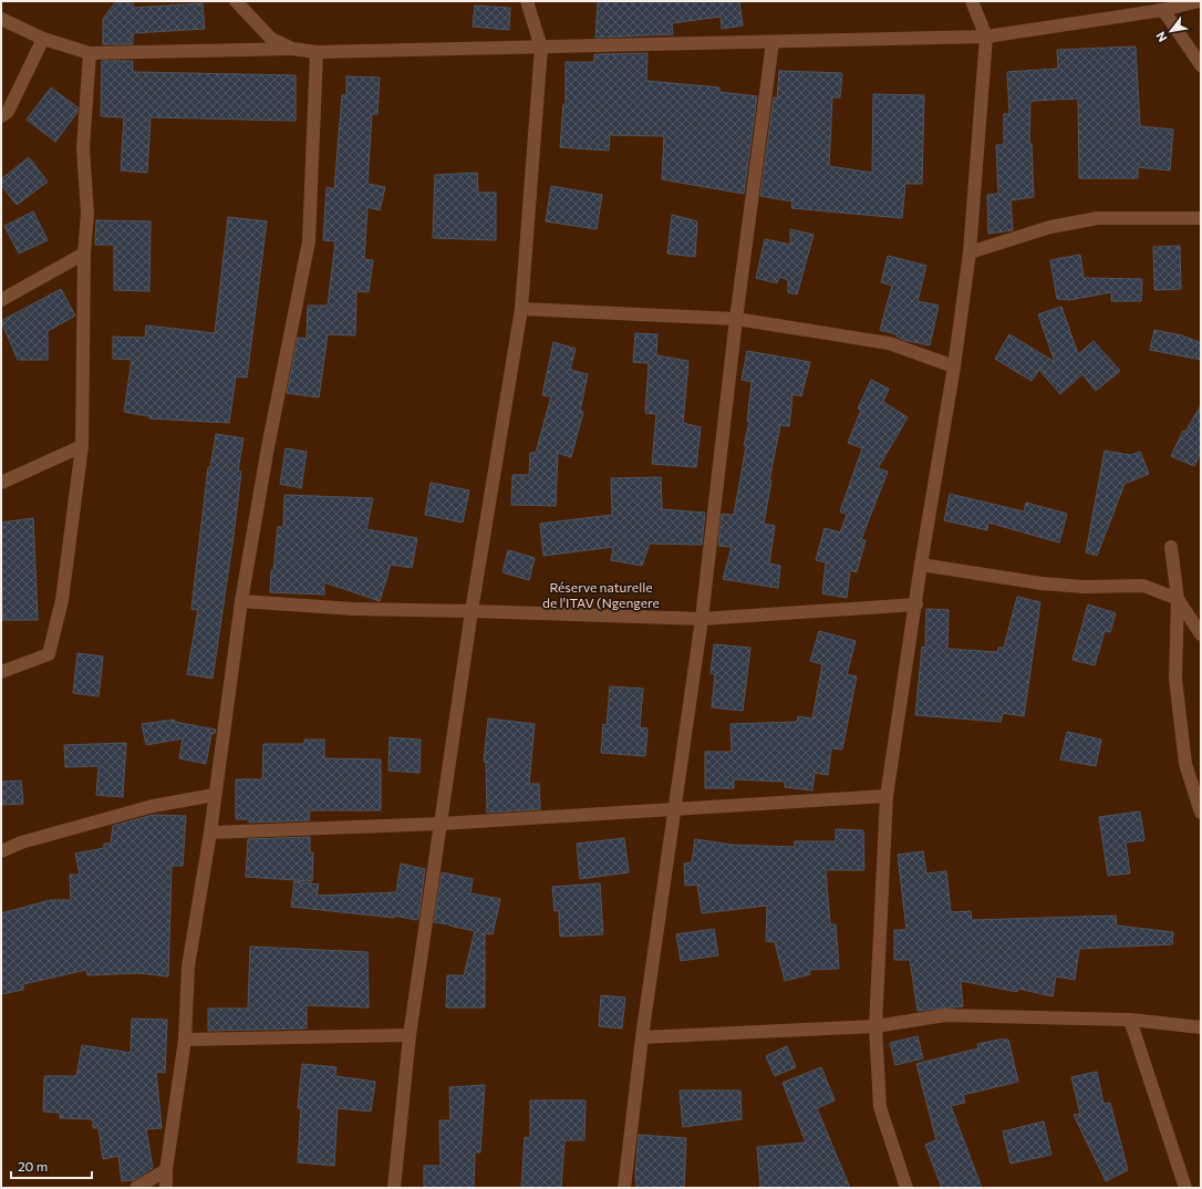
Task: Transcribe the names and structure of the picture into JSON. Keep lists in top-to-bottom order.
{
  "parks": ["Réserve naturelle de l'ITAV (Ngengere"],
  "scale_bar": "20 m",
  "north": "bottom left"
}
